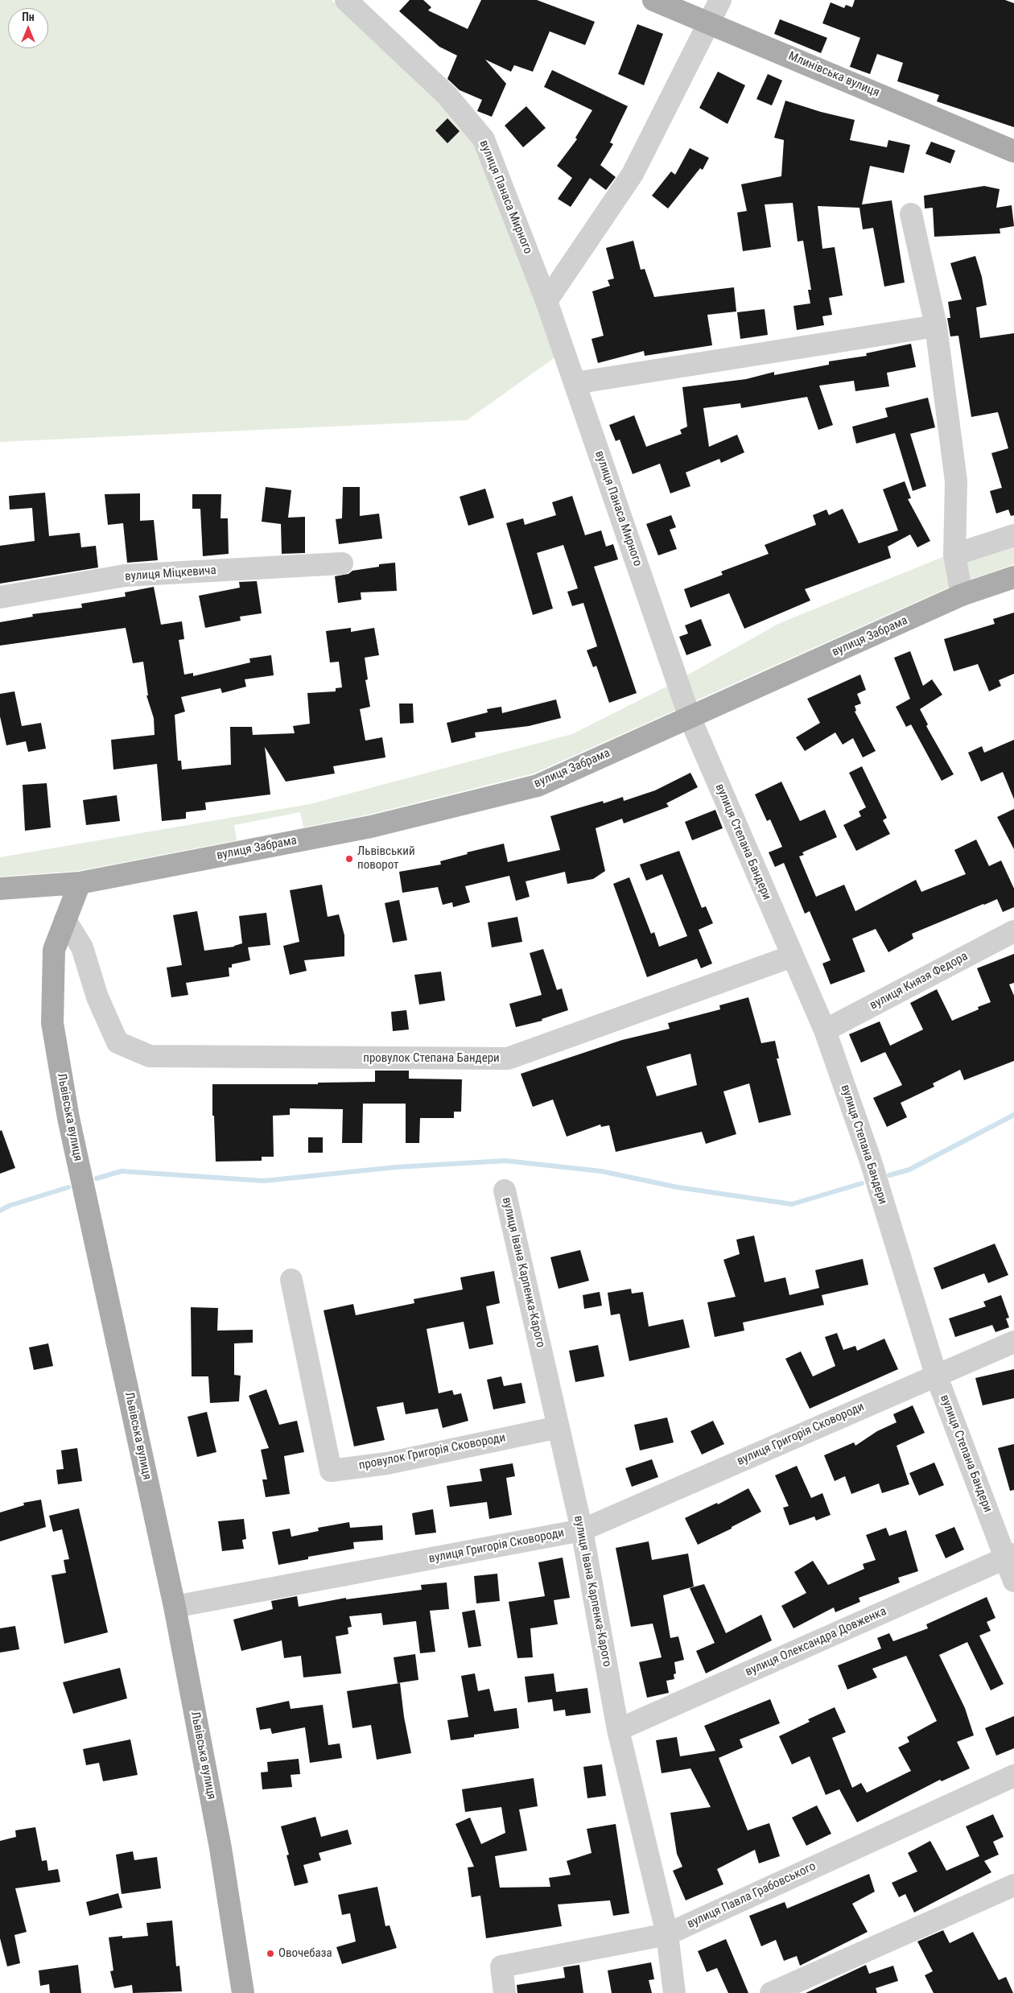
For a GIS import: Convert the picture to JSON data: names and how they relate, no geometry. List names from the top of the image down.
{
  "streets": {
    "main road": ["Млинівська вулиця", "вулиця Забрама", "Львівська вулиця"],
    "street": [
      "вулиця Панаса Мирного",
      "вулиця Міцкевича",
      "вулиця Степана Бандери",
      "вулиця Князя Федора",
      "провулок Степана Бандери",
      "вулиця Івана Карпенка-Карого",
      "вулиця Григорія Сковороди",
      "провулок Григорія Сковороди",
      "вулиця Олександра Довженка",
      "вулиця Павла Грабовського"
    ]
  },
  "crossings": [
    ["вулиця Панаса Мирного", "вулиця Забрама"],
    ["вулиця Панаса Мирного", "вулиця Степана Бандери"],
    ["вулиця Забрама", "вулиця Степана Бандери"],
    ["вулиця Забрама", "Львівська вулиця"],
    ["вулиця Степана Бандери", "вулиця Князя Федора"],
    ["вулиця Степана Бандери", "провулок Степана Бандери"],
    ["вулиця Степана Бандери", "вулиця Григорія Сковороди"],
    ["вулиця Степана Бандери", "вулиця Олександра Довженка"],
    ["провулок Степана Бандери", "Львівська вулиця"],
    ["Львівська вулиця", "вулиця Григорія Сковороди"],
    ["вулиця Івана Карпенка-Карого", "вулиця Григорія Сковороди"],
    ["вулиця Івана Карпенка-Карого", "провулок Григорія Сковороди"],
    ["вулиця Івана Карпенка-Карого", "вулиця Олександра Довженка"],
    ["вулиця Івана Карпенка-Карого", "вулиця Павла Грабовського"]
  ],
  "places": ["Львівський поворот", "Овочебаза"],
  "north": "top"
}
